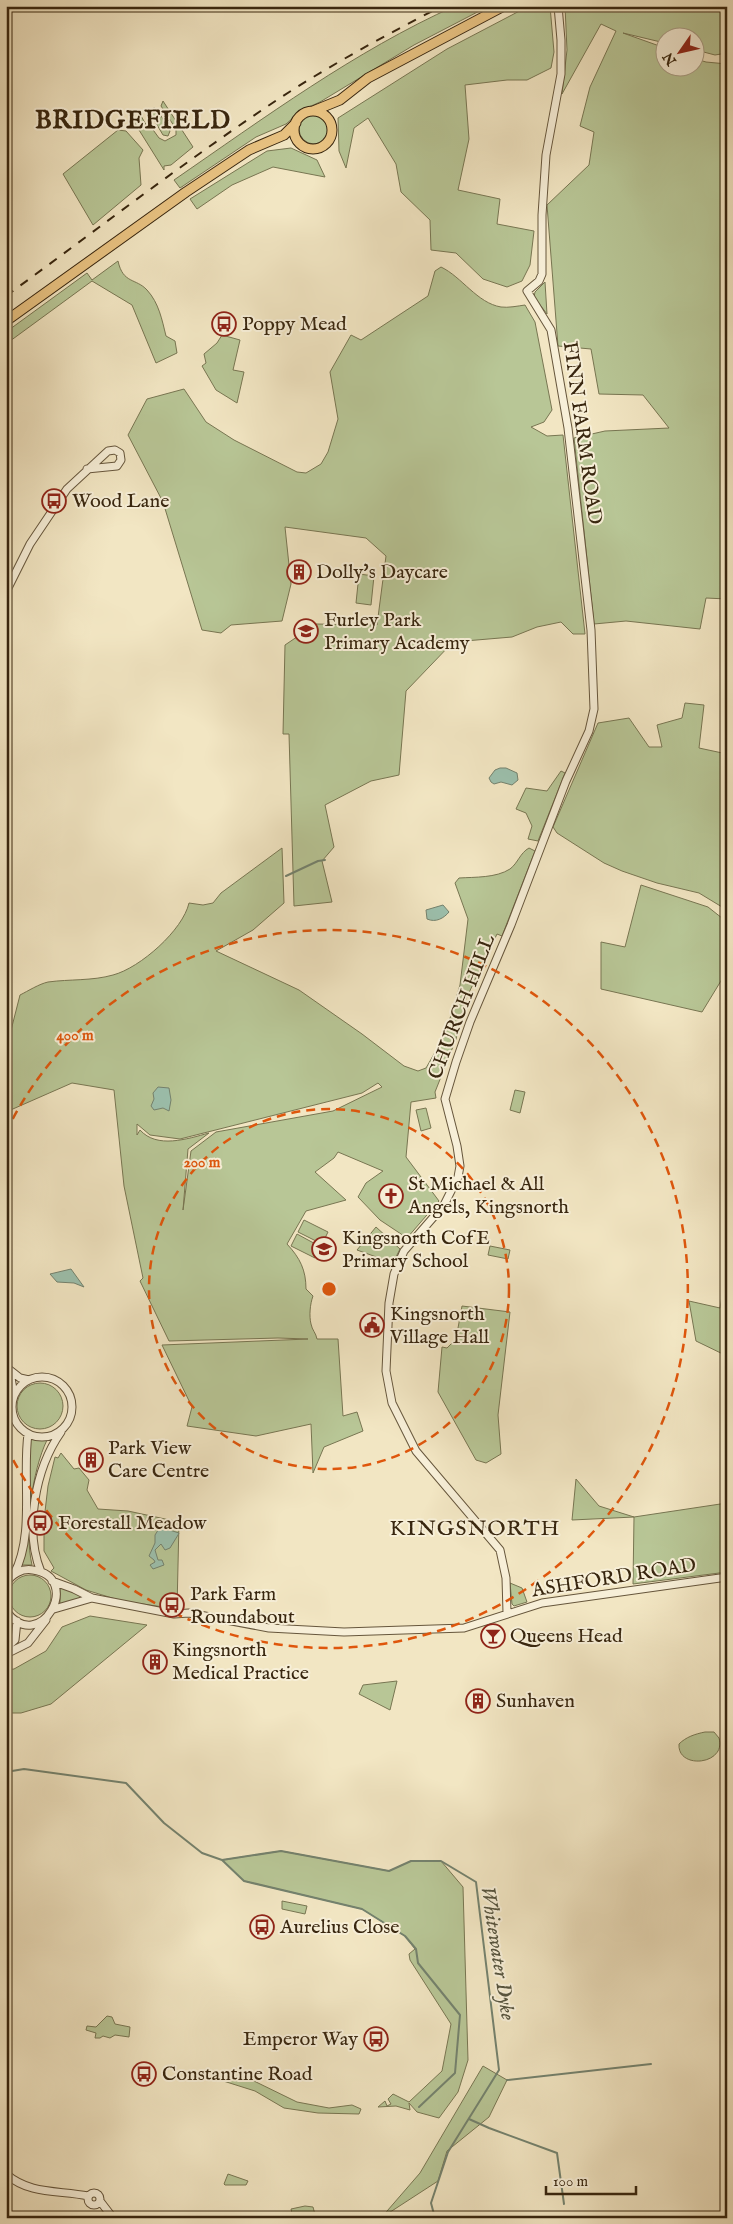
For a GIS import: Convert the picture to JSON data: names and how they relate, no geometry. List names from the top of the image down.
{
  "streets": {
    "street": ["FINN FARM ROAD", "CHURCH HILL", "ASHFORD ROAD"]
  },
  "crossings": [
    ["FINN FARM ROAD", "CHURCH HILL"],
    ["CHURCH HILL", "ASHFORD ROAD"]
  ],
  "districts": ["BRIDGEFIELD", "KINGSNORTH"],
  "water": ["Whitewater Dyke"],
  "places": {
    "bus stop": [
      "Poppy Mead",
      "Wood Lane",
      "Forestall Meadow",
      "Park Farm Roundabout",
      "Aurelius Close",
      "Emperor Way",
      "Constantine Road"
    ],
    "building": [
      "Dolly's Daycare",
      "Park View Care Centre",
      "Kingsnorth Medical Practice",
      "Sunhaven"
    ],
    "school or university": ["Furley Park Primary Academy", "Kingsnorth CofE Primary School"],
    "church": ["St Michael & All Angels, Kingsnorth"],
    "public building": ["Kingsnorth Village Hall"],
    "bar": ["Queens Head"]
  },
  "scale_bar": "100 m",
  "north": "bottom left",
  "rings": ["400 m", "200 m"]
}
